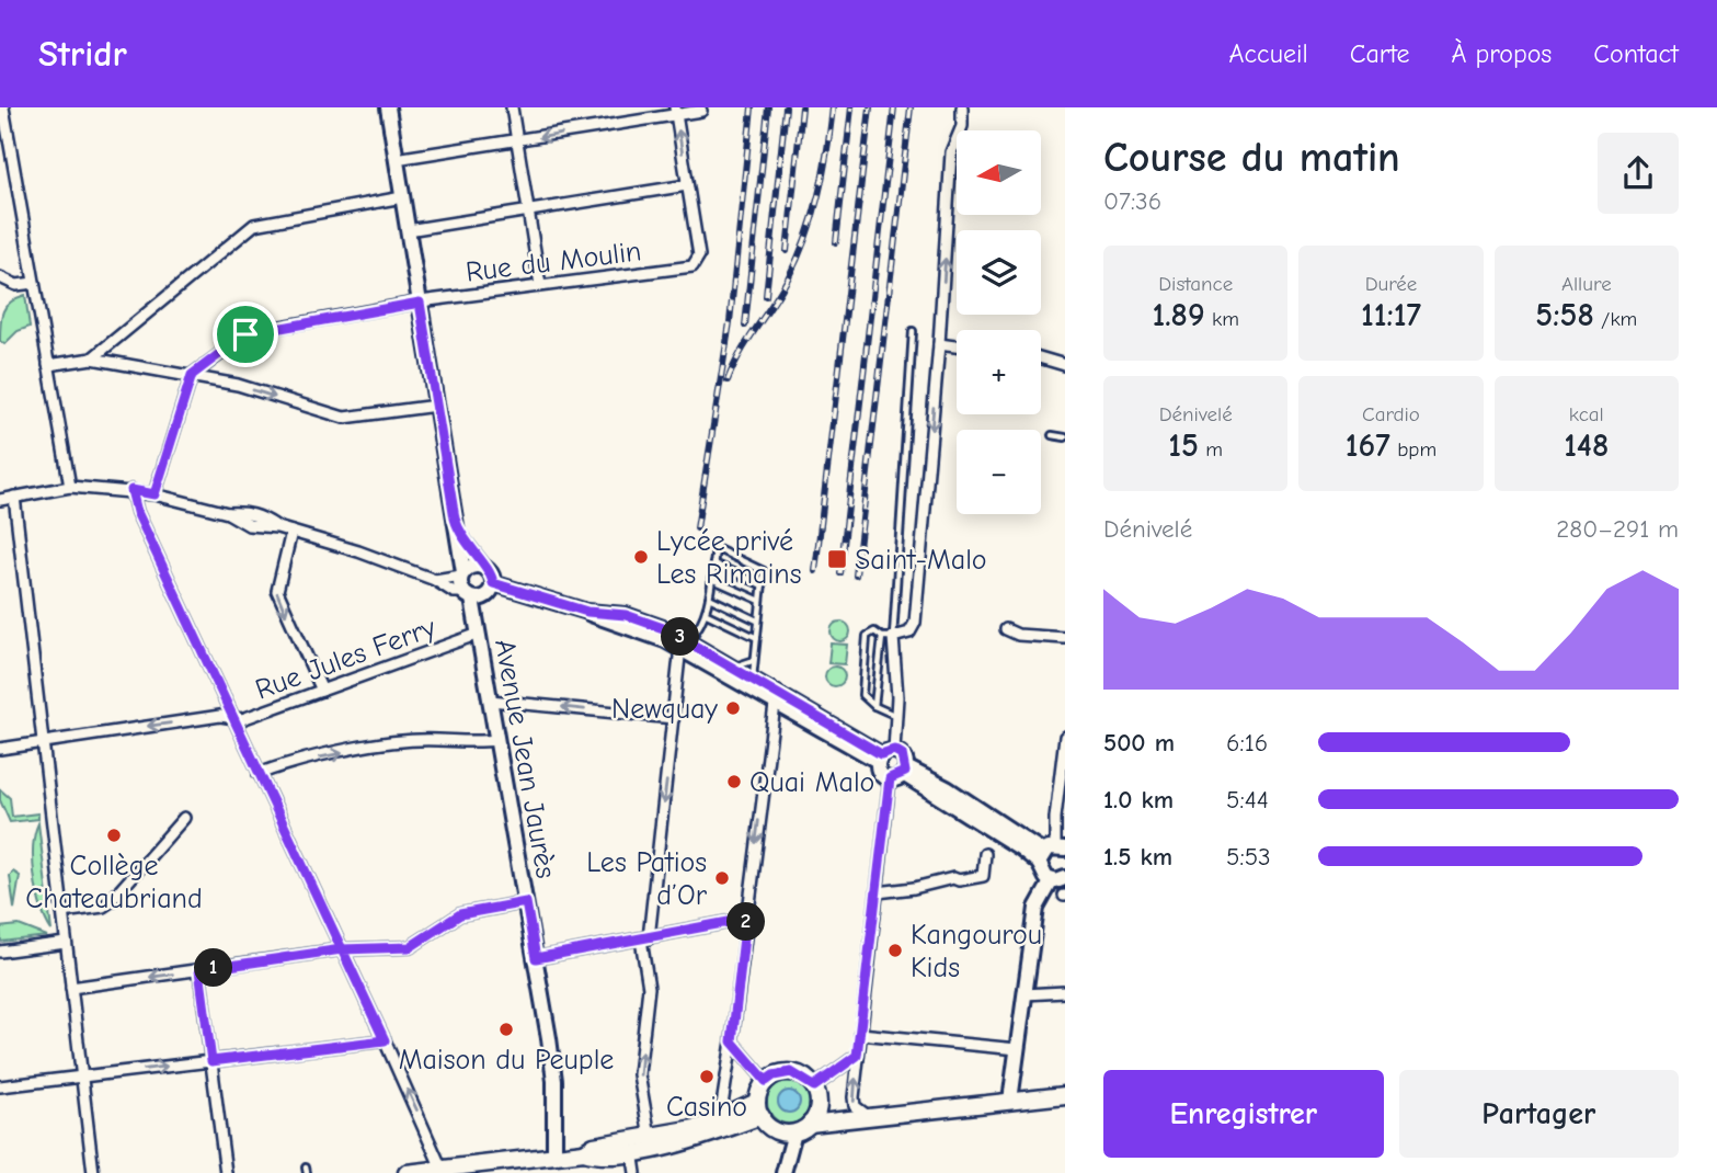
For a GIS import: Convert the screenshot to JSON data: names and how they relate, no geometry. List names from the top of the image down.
{
  "streets": {
    "main road": ["Avenue Jean Jaurès"],
    "street": ["Rue du Moulin", "Rue Jules Ferry"]
  },
  "crossings": [
    ["Rue Jules Ferry", "Avenue Jean Jaurès"]
  ],
  "one_way": ["Rue Jules Ferry"],
  "places": {
    "other": [
      "Lycée privé Les Rimains",
      "Newquay",
      "Quai Malo",
      "Collège Chateaubriand",
      "Les Patios d’Or",
      "Kangourou Kids",
      "Maison du Peuple",
      "Casino"
    ],
    "transit": ["Saint-Malo"]
  },
  "north": "left",
  "page": {
    "header": "Stridr",
    "nav": [
      "Accueil",
      "Carte",
      "À propos",
      "Contact"
    ],
    "heading": ["Course du matin", "07:36"],
    "map_buttons": ["+", "−"],
    "stats": [
      ["Distance", "1.89 km"],
      ["Durée", "11:17"],
      ["Allure", "5:58 /km"],
      ["Dénivelé", "15 m"],
      ["Cardio", "167 bpm"],
      ["kcal", "148"]
    ],
    "chart": ["Dénivelé", "280–291 m"],
    "pins": ["3", "2", "1"],
    "list": [
      {
        "name": "500 m",
        "note": "6:16"
      },
      {
        "name": "1.0 km",
        "note": "5:44"
      },
      {
        "name": "1.5 km",
        "note": "5:53"
      }
    ],
    "buttons": ["Enregistrer", "Partager"]
  }
}
